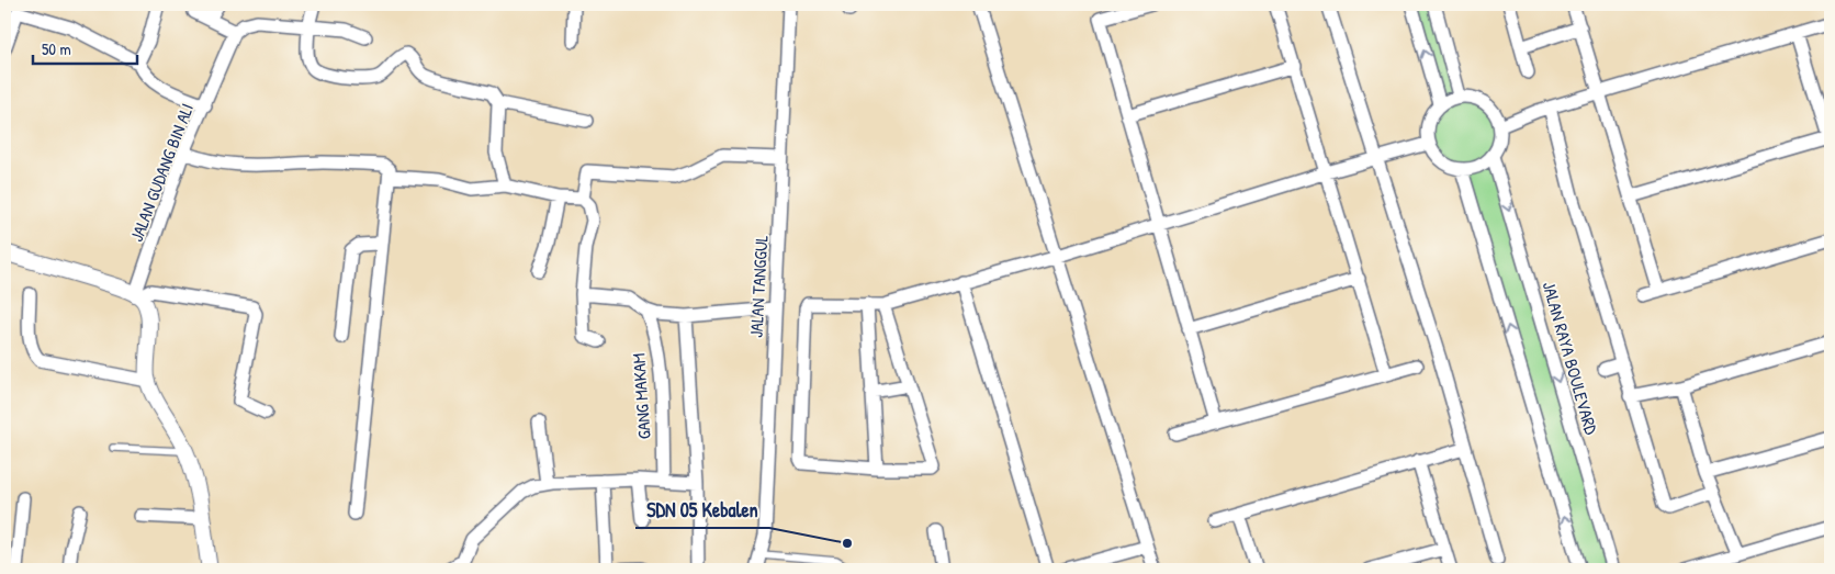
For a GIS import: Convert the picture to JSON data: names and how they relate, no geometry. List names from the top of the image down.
{
  "streets": {
    "street": [
      "JALAN GUDANG BIN ALI",
      "JALAN TANGGUL",
      "JALAN RAYA BOULEVARD",
      "GANG MAKAM"
    ]
  },
  "places": ["SDN 05 Kebalen"],
  "scale_bar": "50 m"
}
